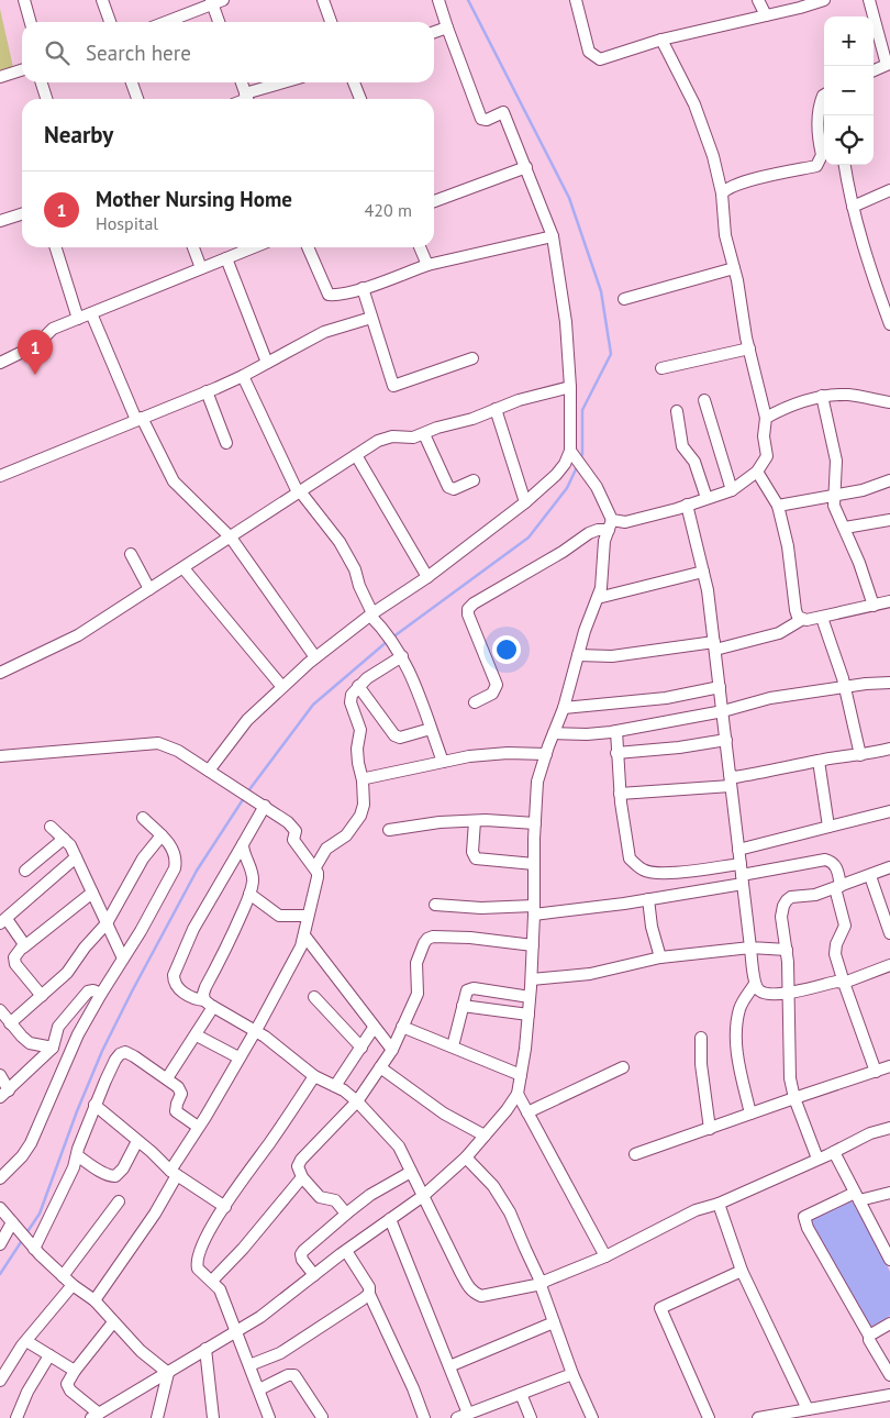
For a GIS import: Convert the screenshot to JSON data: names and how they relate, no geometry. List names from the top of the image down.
{
  "page": {
    "map_buttons": ["+", "−"],
    "search": "Search here",
    "heading": "Nearby",
    "list": [
      {
        "mark": "1",
        "name": "Mother Nursing Home",
        "note": "Hospital",
        "value": "420 m"
      }
    ],
    "pins": "1"
  }
}
